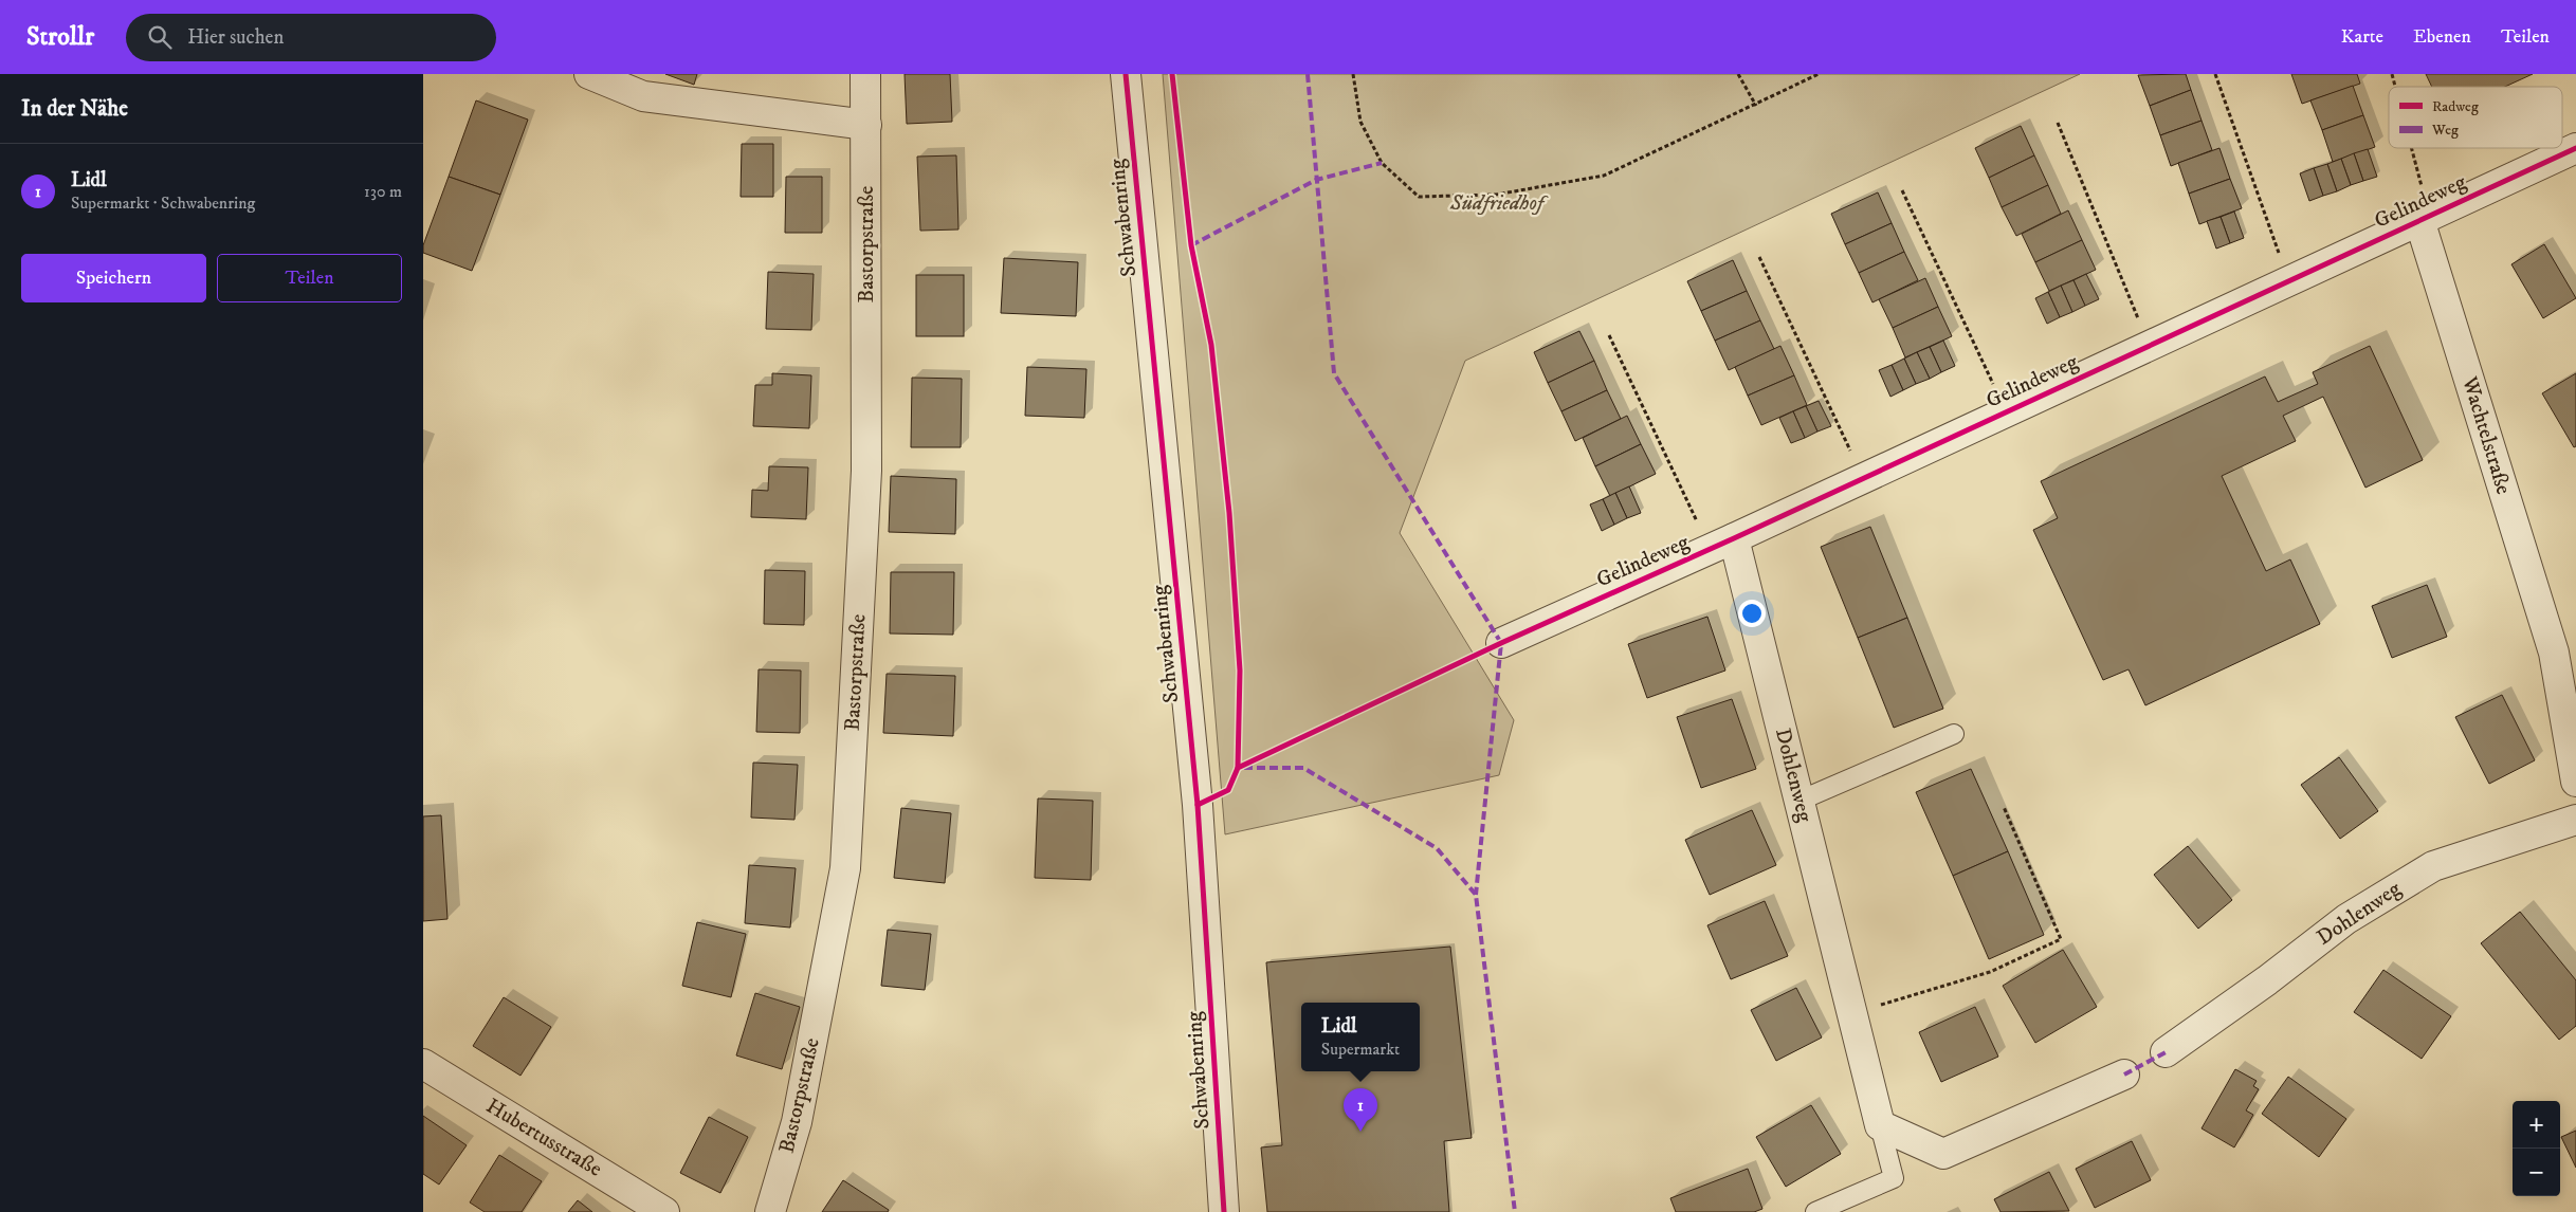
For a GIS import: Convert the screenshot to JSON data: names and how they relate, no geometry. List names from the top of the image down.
{
  "streets": {
    "street": [
      "Gelindeweg",
      "Schwabenring",
      "Bastorpstraße",
      "Wachtelstraße",
      "Dohlenweg",
      "Hubertusstraße"
    ]
  },
  "crossings": [
    ["Gelindeweg", "Wachtelstraße"],
    ["Gelindeweg", "Dohlenweg"]
  ],
  "parks": ["Südfriedhof"],
  "legend": ["Radweg", "Weg"],
  "page": {
    "header": "Strollr",
    "search": "Hier suchen",
    "nav": ["Karte", "Ebenen", "Teilen"],
    "heading": "In der Nähe",
    "list": [
      {
        "mark": "1",
        "name": "Lidl",
        "note": "Supermarkt · Schwabenring",
        "value": "130 m"
      }
    ],
    "buttons": ["Speichern", "Teilen"],
    "popup": ["Lidl", "Supermarkt"],
    "pins": "1",
    "map_buttons": ["+", "−"]
  }
}
